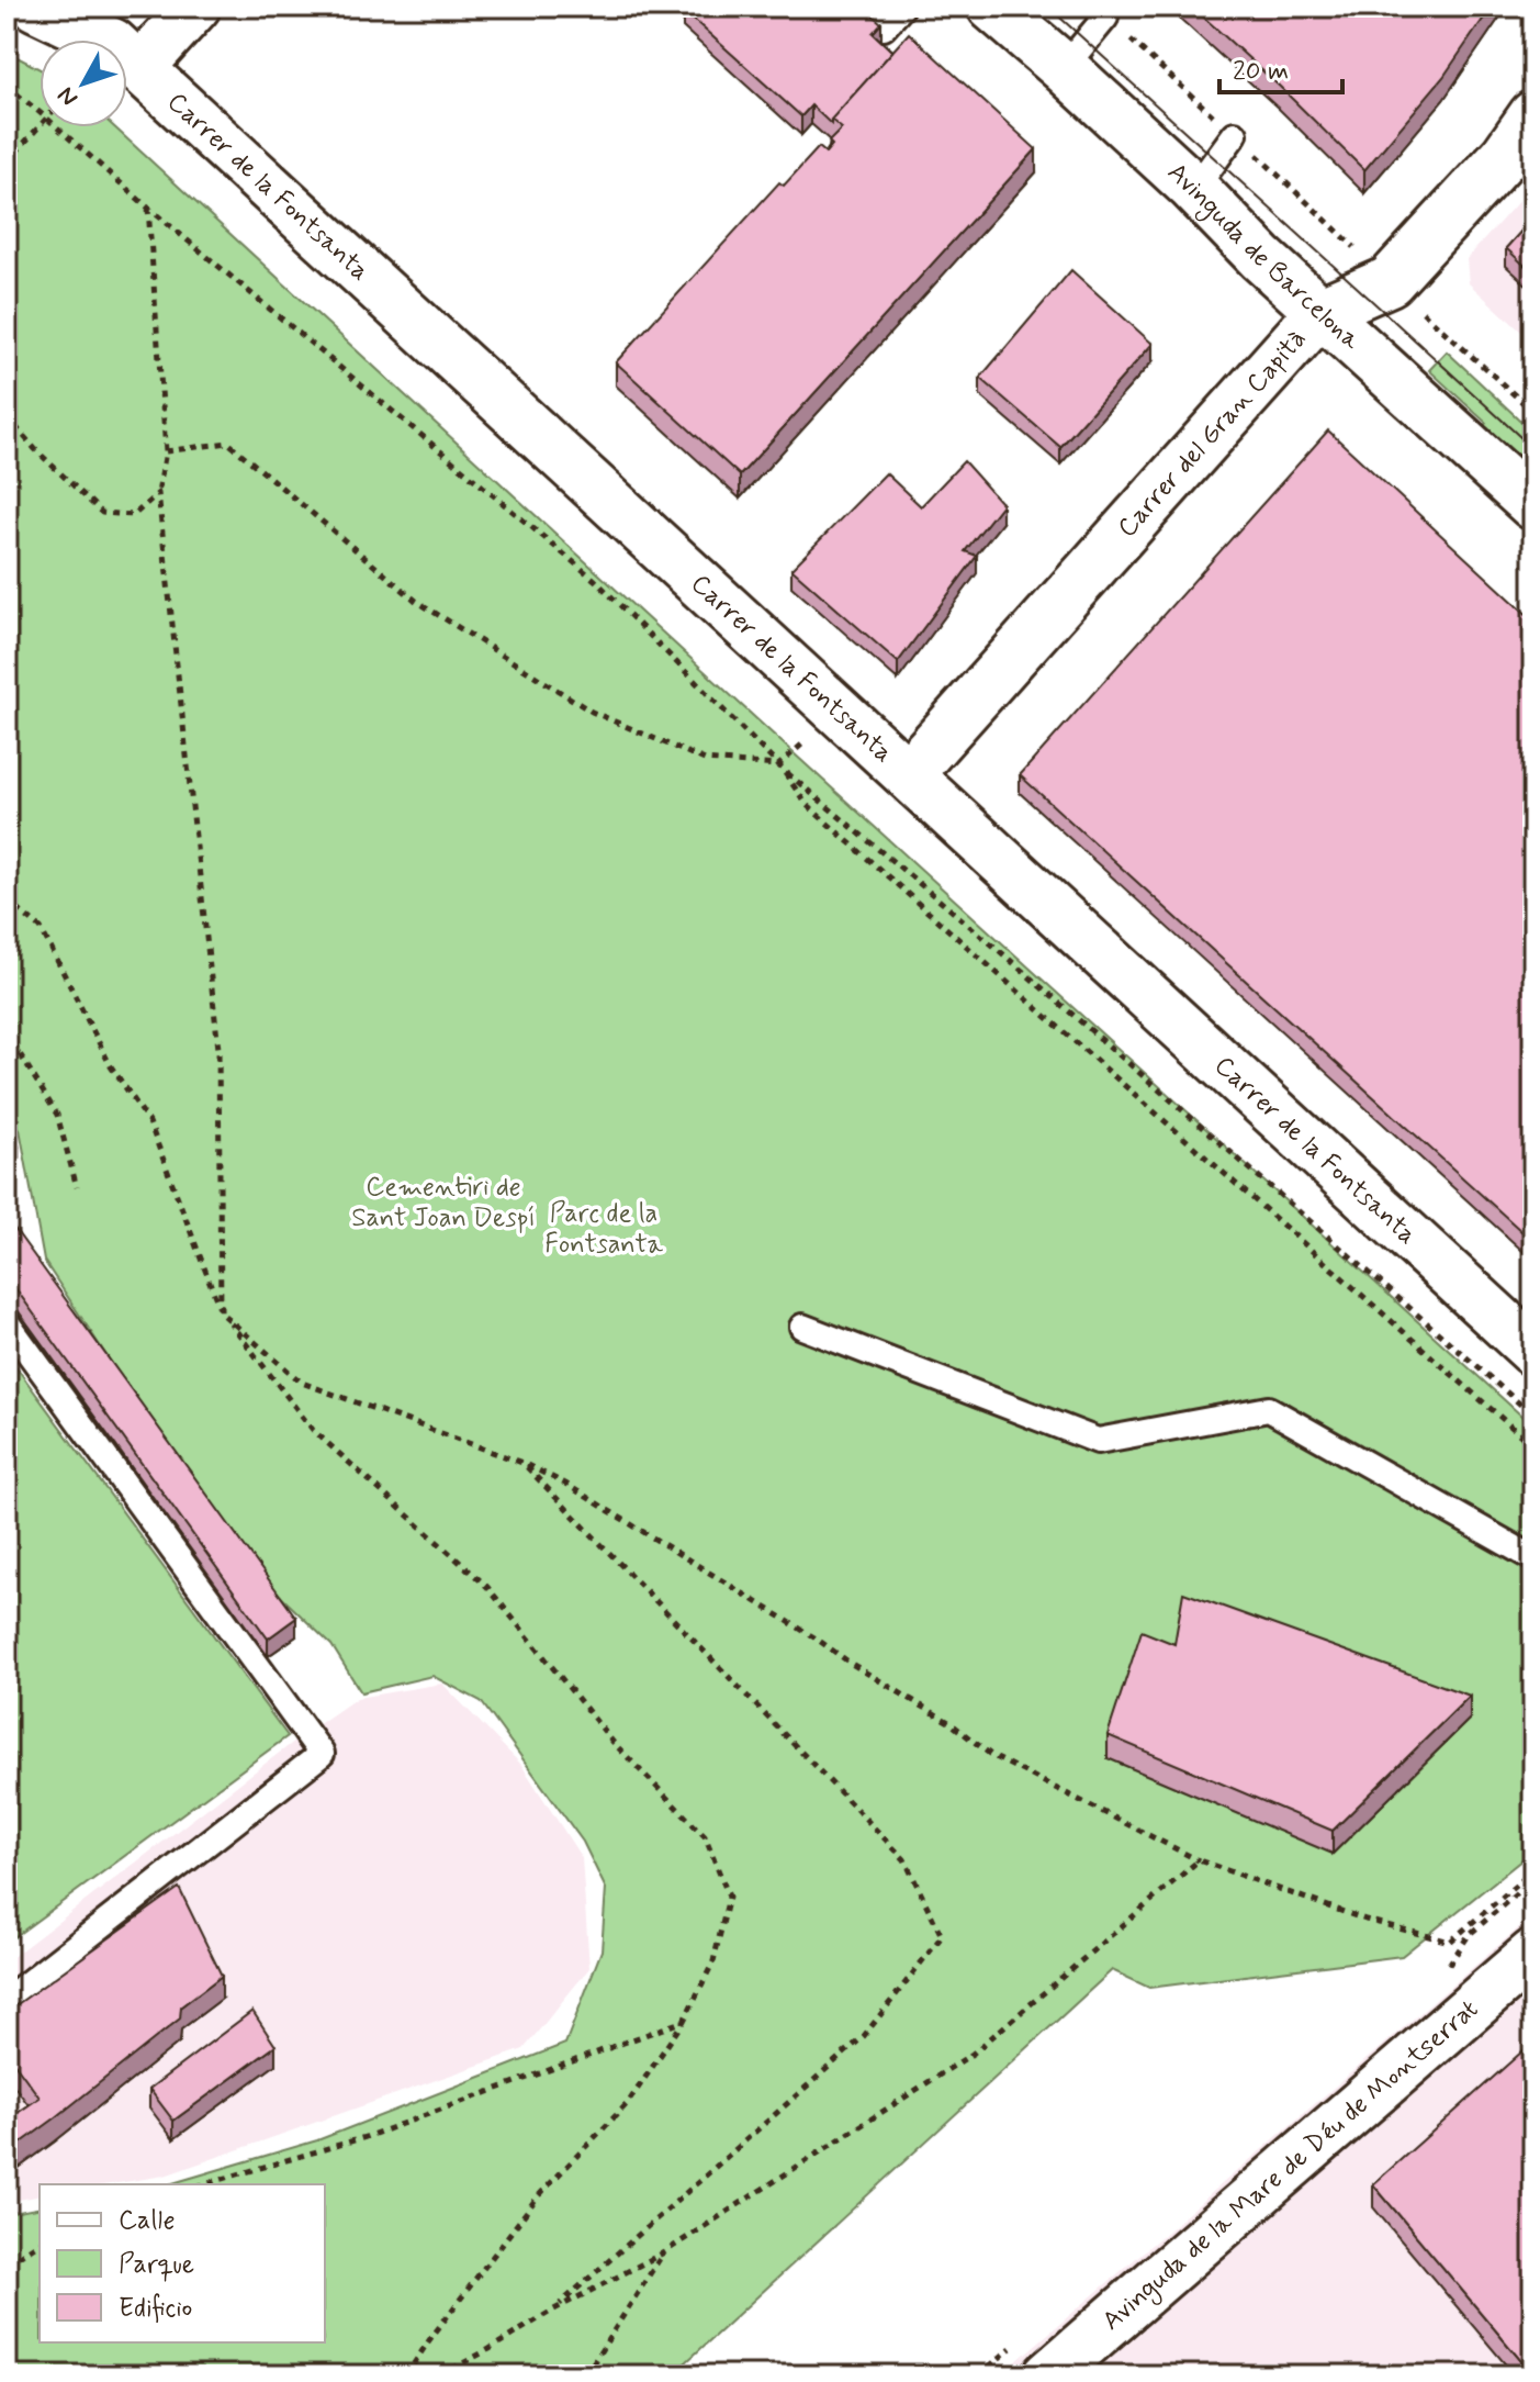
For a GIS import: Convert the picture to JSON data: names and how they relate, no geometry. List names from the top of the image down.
{
  "streets": {
    "street": [
      "Carrer de la Fontsanta",
      "Avinguda de Barcelona",
      "Carrer del Gran Capità",
      "Avinguda de la Mare de Déu de Montserrat"
    ]
  },
  "crossings": [
    ["Carrer de la Fontsanta", "Carrer del Gran Capità"],
    ["Avinguda de Barcelona", "Carrer del Gran Capità"]
  ],
  "parks": ["Cementiri de Sant Joan Despí", "Parc de la Fontsanta"],
  "legend": ["Calle", "Parque", "Edificio"],
  "scale_bar": "20 m",
  "north": "bottom left"
}
